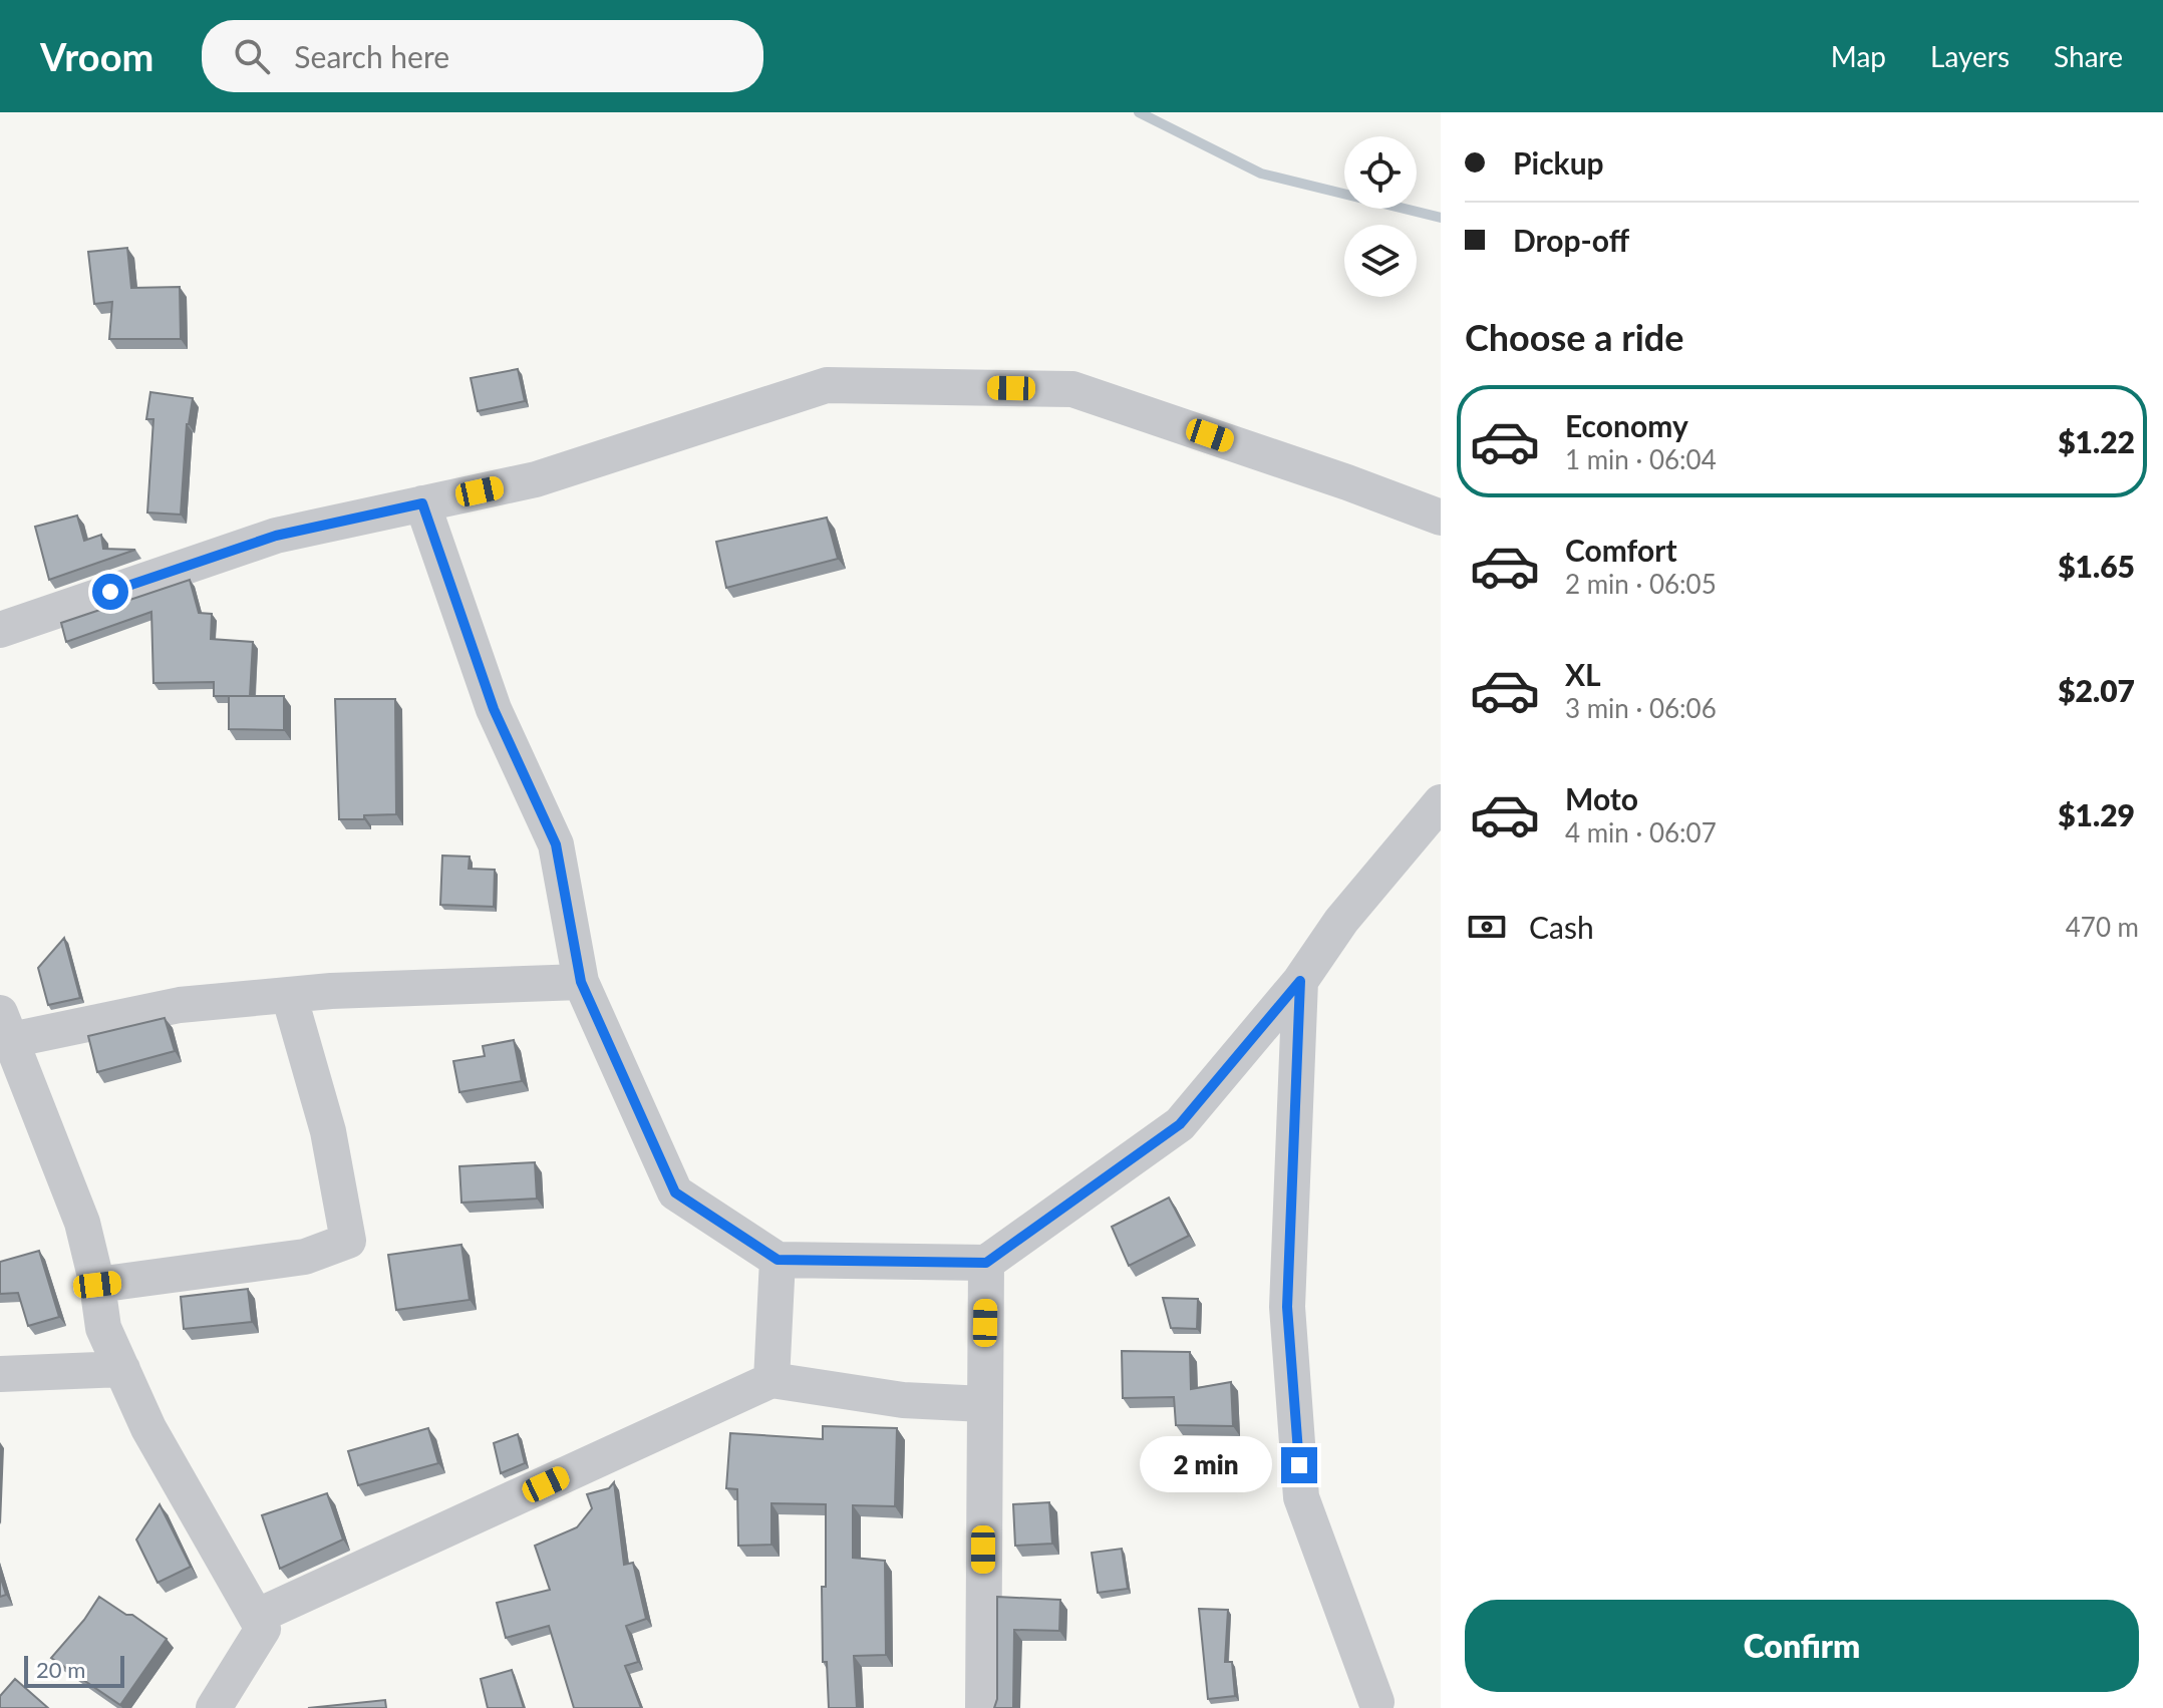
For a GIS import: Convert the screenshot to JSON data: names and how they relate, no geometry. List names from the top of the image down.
{
  "scale_bar": "20 m",
  "page": {
    "header": "Vroom",
    "search": "Search here",
    "nav": ["Map", "Layers", "Share"],
    "banner": ["Pickup", "Drop-off"],
    "heading": "Choose a ride",
    "list": [
      {
        "name": "Economy",
        "note": "1 min · 06:04",
        "value": "$1.22"
      },
      {
        "name": "Comfort",
        "note": "2 min · 06:05",
        "value": "$1.65"
      },
      {
        "name": "XL",
        "note": "3 min · 06:06",
        "value": "$2.07"
      },
      {
        "name": "Moto",
        "note": "4 min · 06:07",
        "value": "$1.29"
      }
    ],
    "pay": ["Cash", "470 m"],
    "bubble": "2 min",
    "buttons": "Confirm",
    "scale": "20 m"
  }
}
